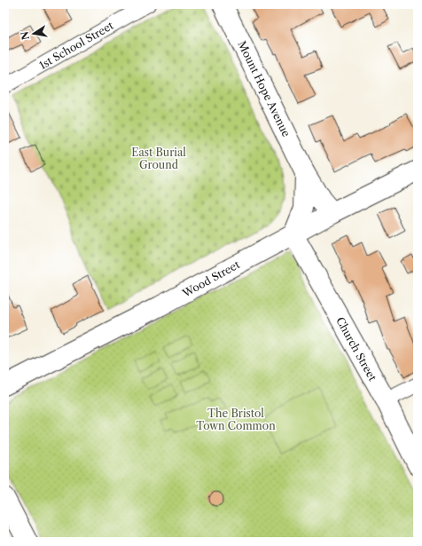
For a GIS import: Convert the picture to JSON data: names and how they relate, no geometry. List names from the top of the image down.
{
  "streets": {
    "street": [
      "1st School Street",
      "Mount Hope Avenue",
      "Wood Street",
      "Church Street"
    ]
  },
  "crossings": [
    ["Mount Hope Avenue", "Wood Street"],
    ["Mount Hope Avenue", "Church Street"],
    ["Wood Street", "Church Street"]
  ],
  "parks": ["East Burial Ground", "The Bristol Town Common"],
  "north": "left"
}
